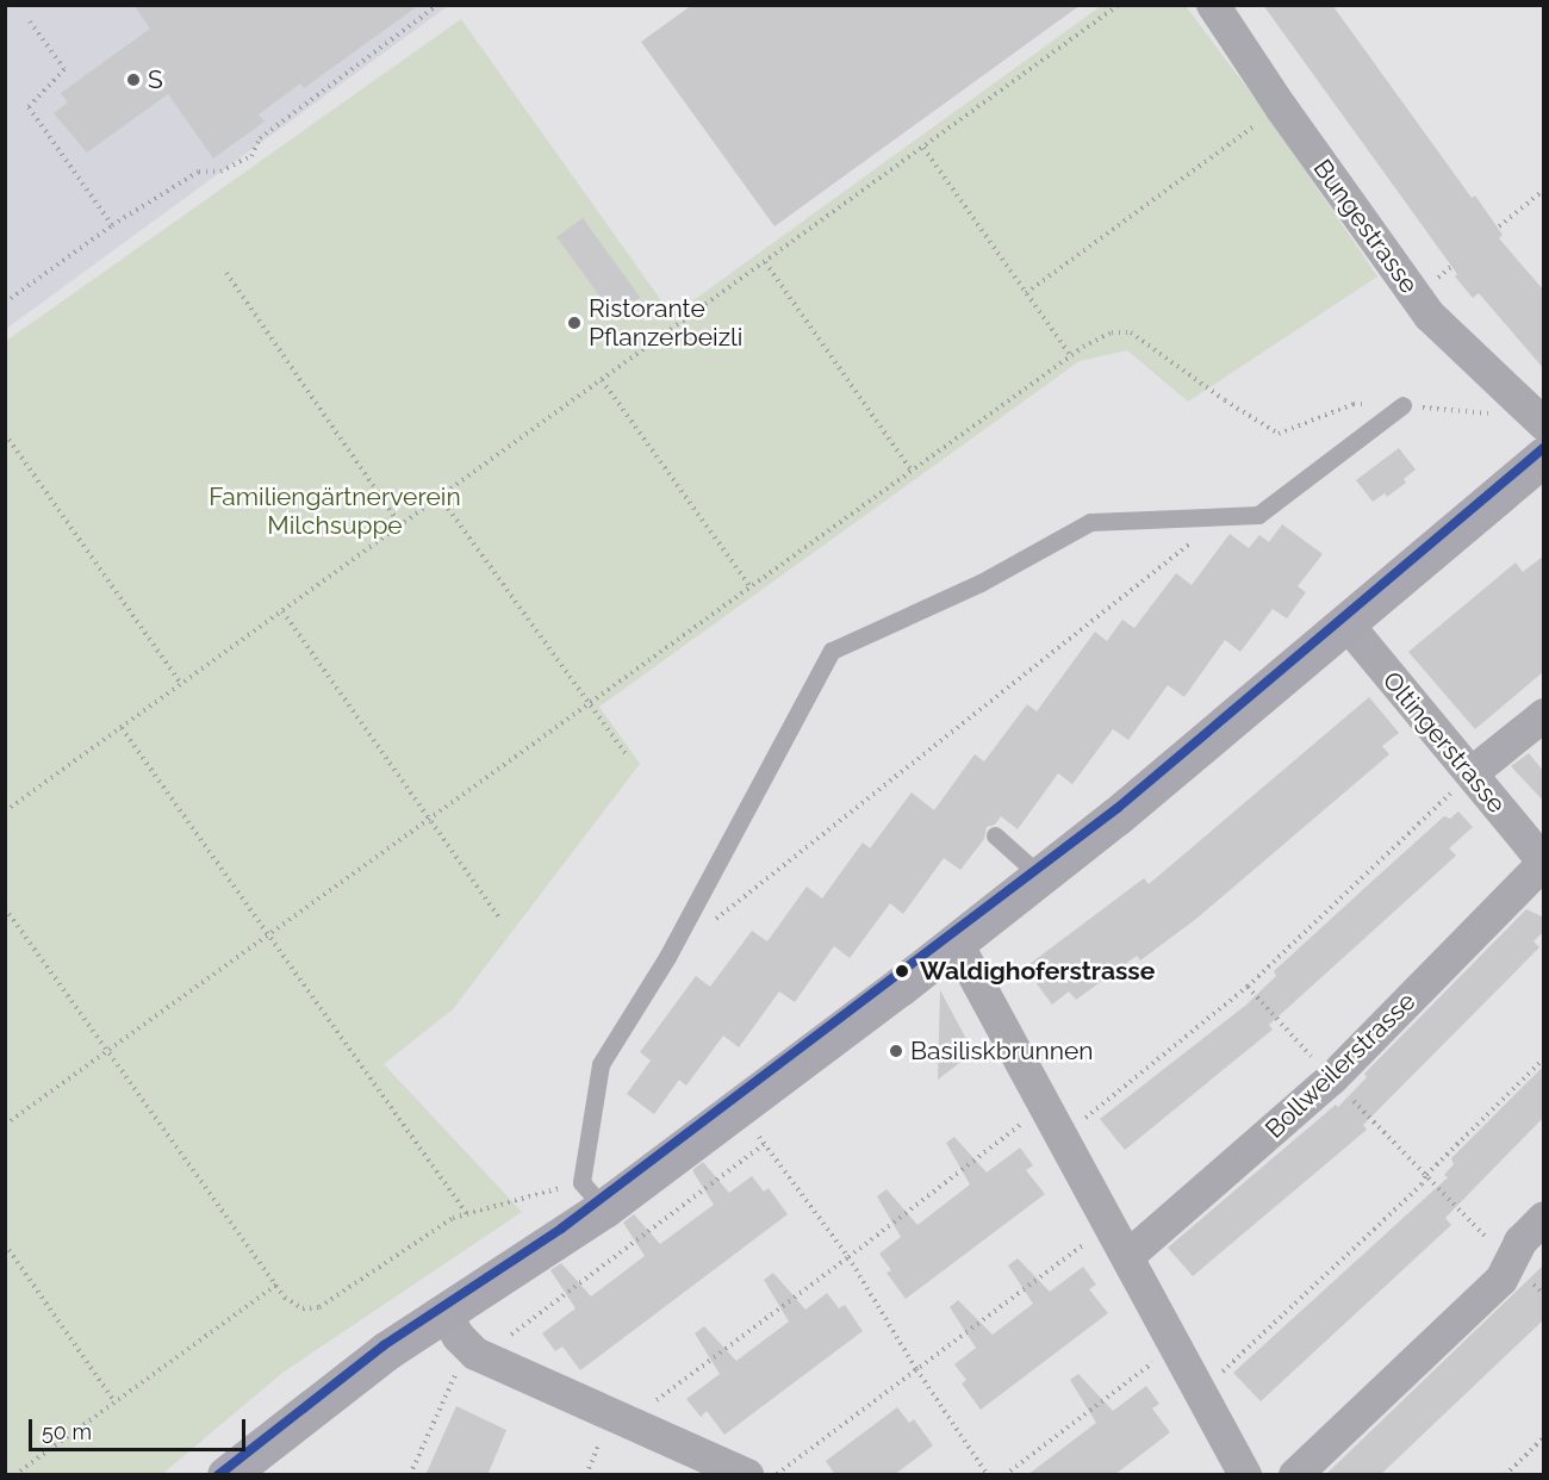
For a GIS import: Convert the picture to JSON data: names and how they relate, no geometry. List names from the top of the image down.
{
  "streets": {
    "street": ["Bungestrasse", "Oltingerstrasse", "Bollweilerstrasse"]
  },
  "crossings": [
    ["Oltingerstrasse", "Bollweilerstrasse"]
  ],
  "parks": ["Familiengärtnerverein Milchsuppe"],
  "places": [
    "S",
    "Ristorante Pflanzerbeizli",
    "Waldighoferstrasse",
    "Basiliskbrunnen"
  ],
  "scale_bar": "50 m"
}
